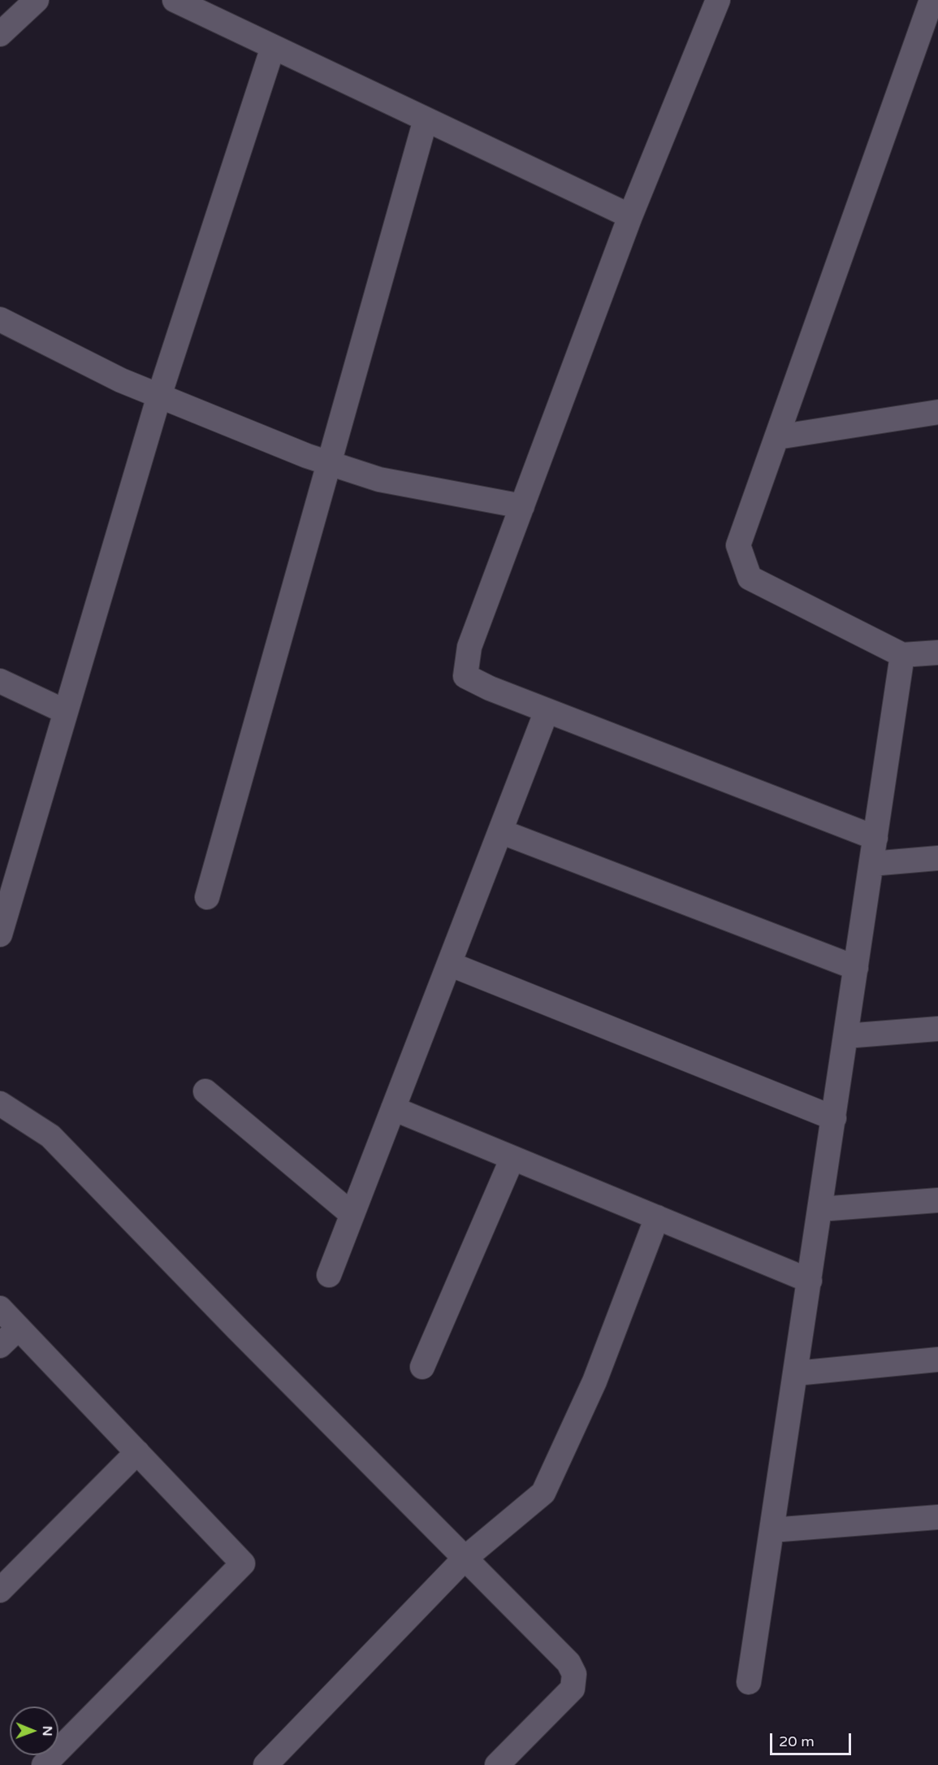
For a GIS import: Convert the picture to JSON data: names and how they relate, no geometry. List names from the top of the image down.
{
  "scale_bar": "20 m",
  "north": "right"
}
